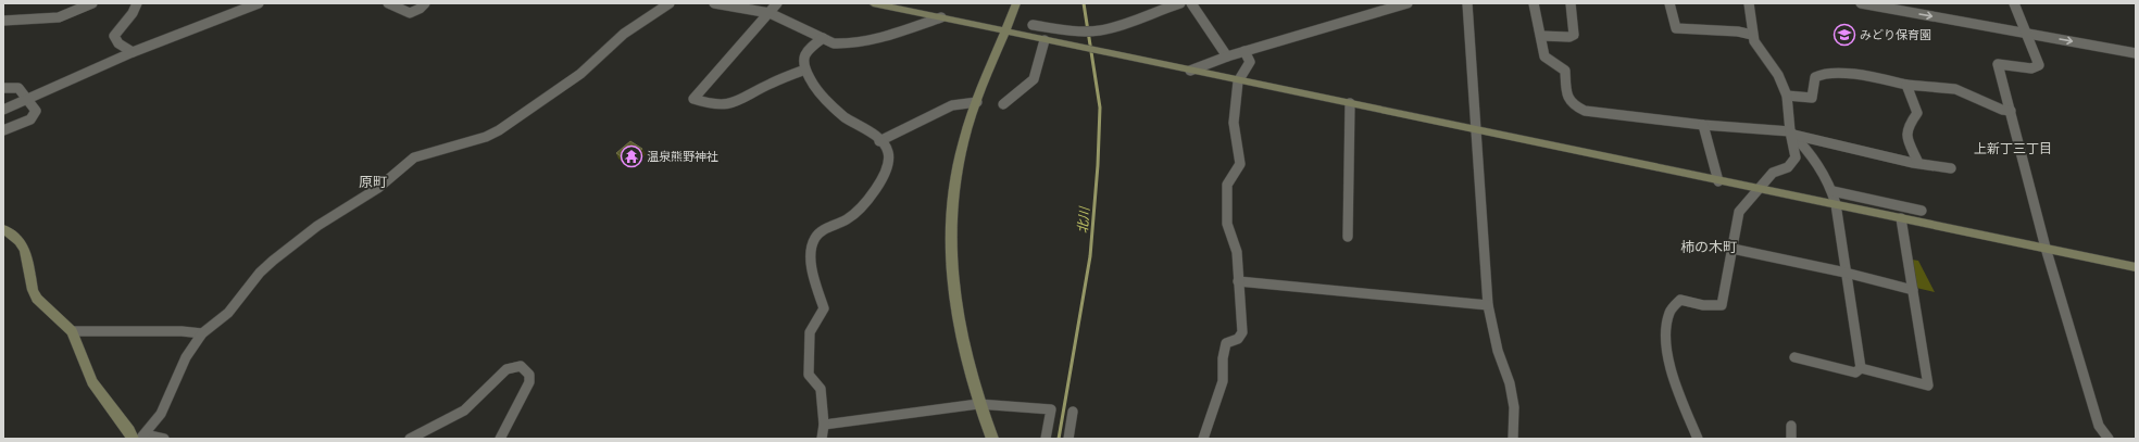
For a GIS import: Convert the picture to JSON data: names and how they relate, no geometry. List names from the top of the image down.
{
  "districts": ["上新丁三丁目", "原町", "柿の木町"],
  "water": ["北川"],
  "places": {
    "school or university": ["みどり保育園"],
    "temple": ["温泉熊野神社"]
  }
}
